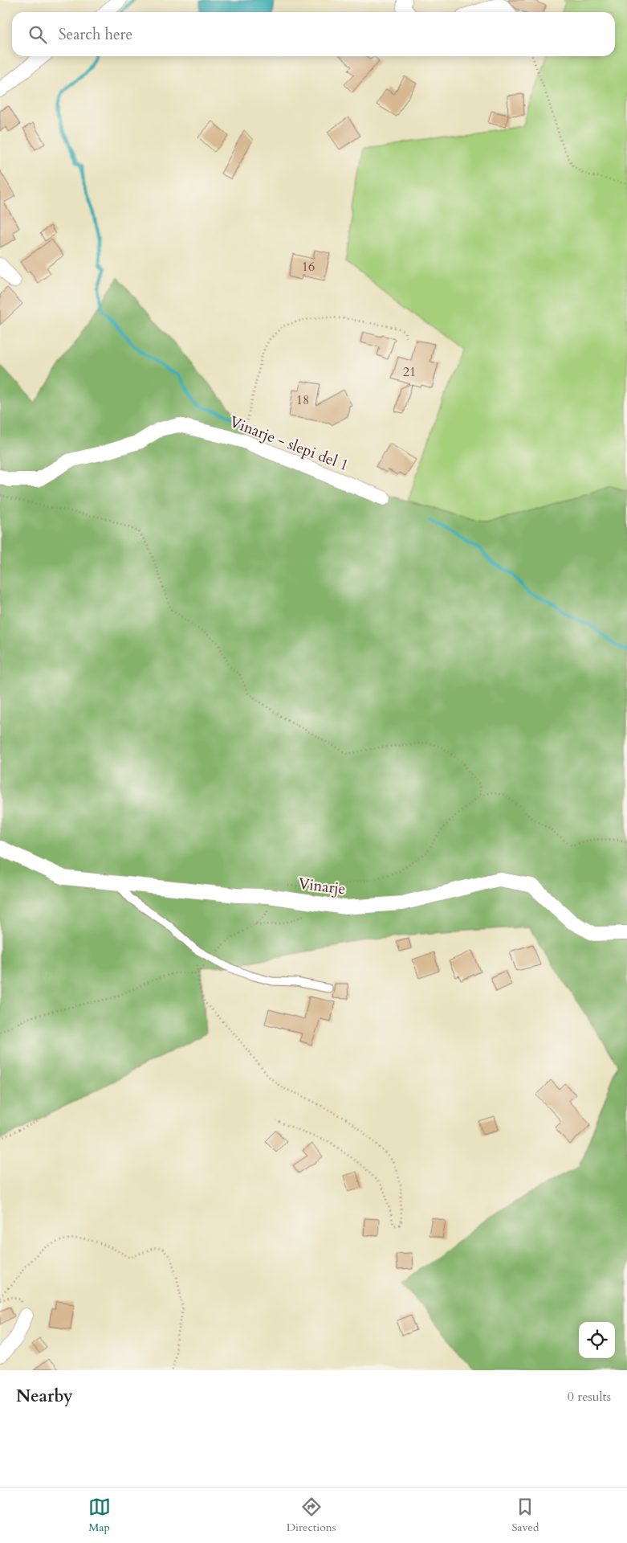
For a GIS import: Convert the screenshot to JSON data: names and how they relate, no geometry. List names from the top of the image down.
{
  "streets": {
    "street": ["Vinarje - slepi del 1", "Vinarje"]
  },
  "house_numbers": ["16", "21", "18"],
  "page": {
    "search": "Search here",
    "heading": ["Nearby", "0 results"],
    "nav": ["Map", "Directions", "Saved"]
  }
}
